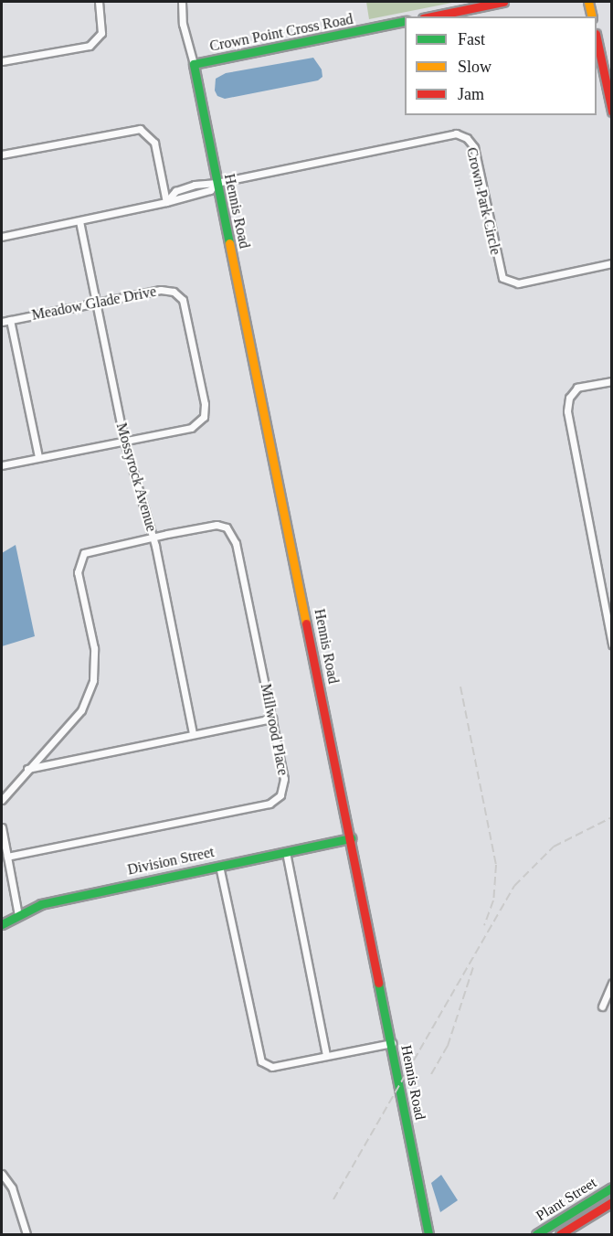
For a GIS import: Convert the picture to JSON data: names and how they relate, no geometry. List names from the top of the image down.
{
  "streets": {
    "street": [
      "Crown Point Cross Road",
      "Crown Park Circle",
      "Hennis Road",
      "Meadow Glade Drive",
      "Mossyrock Avenue",
      "Millwood Place",
      "Division Street",
      "Plant Street"
    ]
  },
  "crossings": [
    ["Crown Point Cross Road", "Hennis Road"],
    ["Crown Park Circle", "Hennis Road"],
    ["Hennis Road", "Division Street"],
    ["Meadow Glade Drive", "Mossyrock Avenue"],
    ["Mossyrock Avenue", "Millwood Place"]
  ],
  "legend": ["Fast", "Slow", "Jam"]
}
